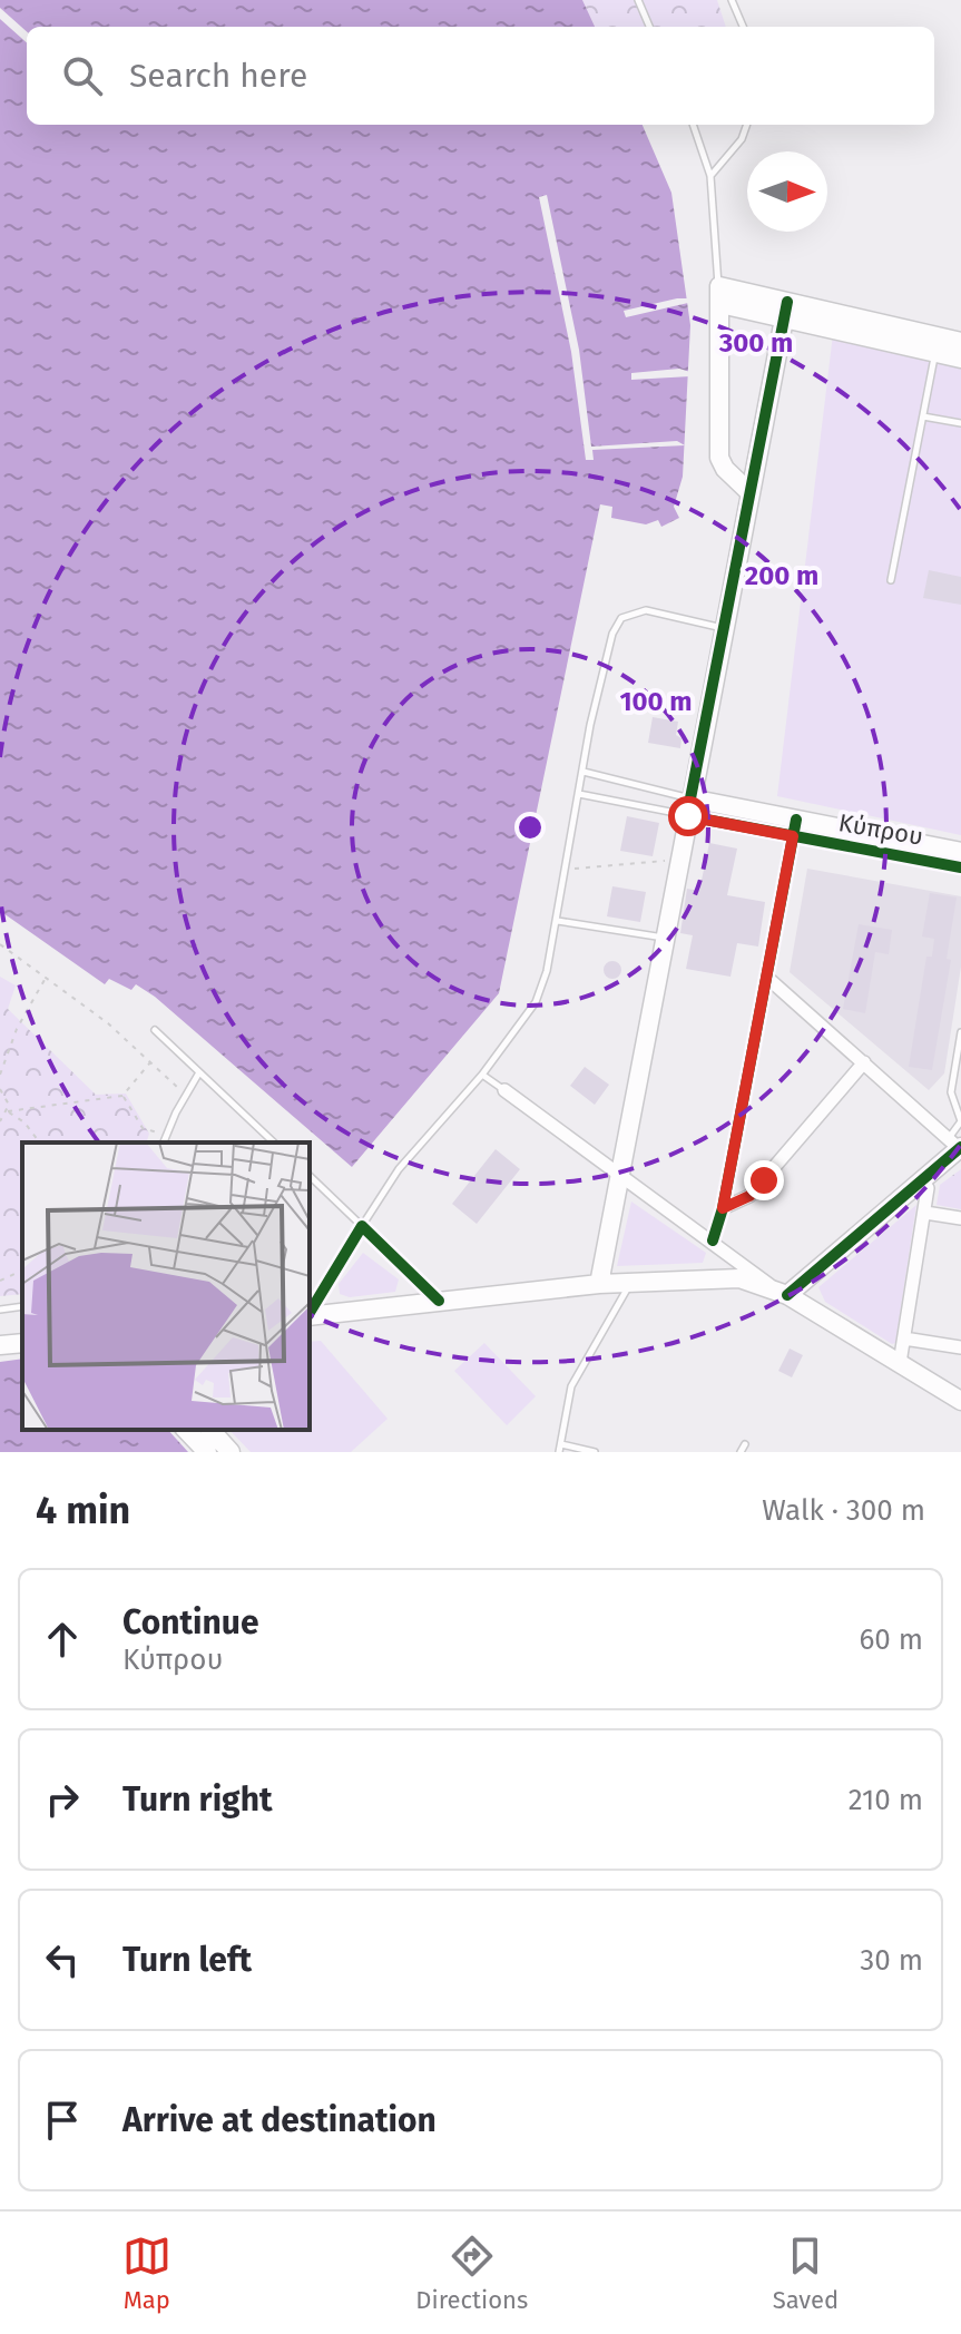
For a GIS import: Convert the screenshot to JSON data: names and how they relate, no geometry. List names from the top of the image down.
{
  "streets": {
    "street": ["Κύπρου"]
  },
  "north": "right",
  "page": {
    "search": "Search here",
    "heading": ["4 min", "Walk · 300 m"],
    "list": [
      ["Continue", "Κύπρου", "60 m"],
      ["Turn right", "210 m"],
      ["Turn left", "30 m"],
      "Arrive at destination"
    ],
    "nav": ["Map", "Directions", "Saved"]
  },
  "rings": ["300 m", "200 m", "100 m"]
}
